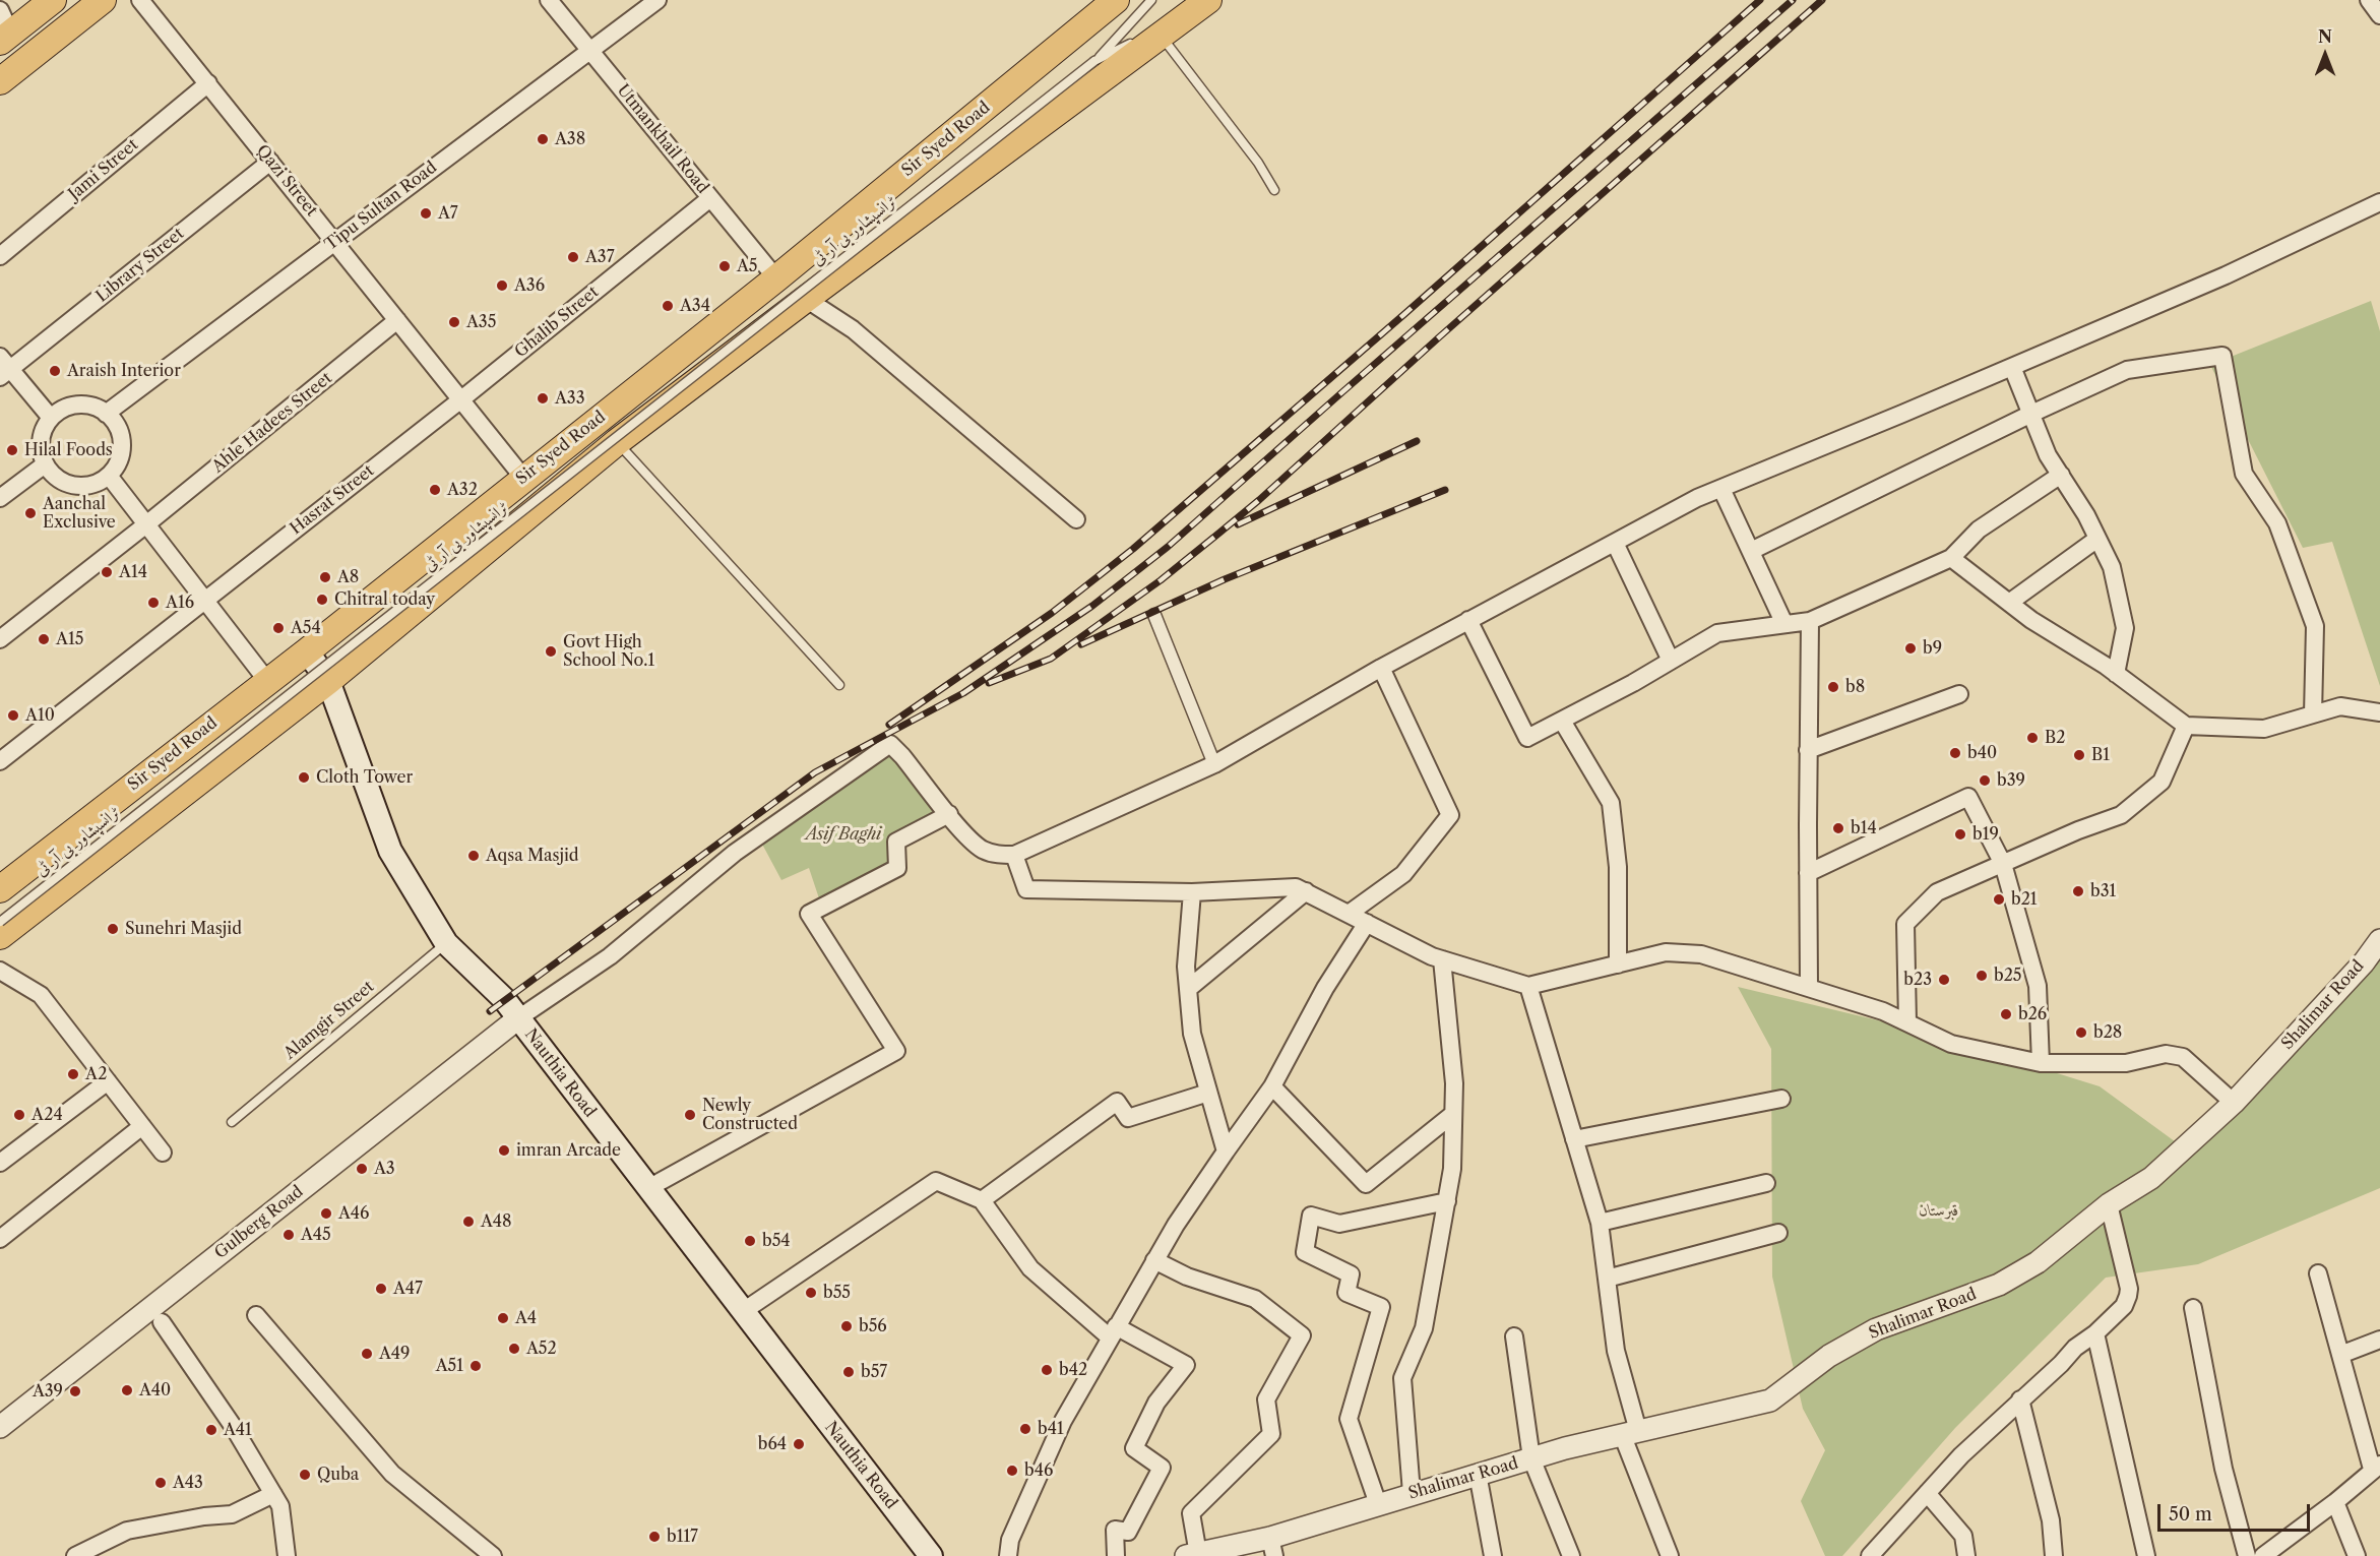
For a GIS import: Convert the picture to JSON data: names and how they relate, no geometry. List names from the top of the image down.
{
  "streets": {
    "main road": ["Sir Syed Road", "Nauthia Road"],
    "street": [
      "Utmankhail Road",
      "Jami Street",
      "Qazi Street",
      "Tipu Sultan Road",
      "Library Street",
      "Ghalib Street",
      "Ahle Hadees Street",
      "Hasrat Street",
      "Shalimar Road",
      "Gulberg Road"
    ],
    "lane": ["ٹرانسپشاور بی آر ٹی", "Alamgir Street"]
  },
  "crossings": [
    ["Utmankhail Road", "Sir Syed Road"],
    ["Utmankhail Road", "Tipu Sultan Road"],
    ["Utmankhail Road", "Ghalib Street"],
    ["Sir Syed Road", "Qazi Street"],
    ["Sir Syed Road", "ٹرانسپشاور بی آر ٹی"],
    ["Sir Syed Road", "Nauthia Road"],
    ["Jami Street", "Qazi Street"],
    ["Qazi Street", "Tipu Sultan Road"],
    ["Qazi Street", "Library Street"],
    ["Qazi Street", "Ghalib Street"],
    ["Qazi Street", "Ahle Hadees Street"],
    ["Qazi Street", "Hasrat Street"],
    ["Ghalib Street", "Hasrat Street"],
    ["Alamgir Street", "Nauthia Road"],
    ["Nauthia Road", "Gulberg Road"]
  ],
  "parks": ["Asif Baghi", "قبرستان"],
  "places": [
    "A38",
    "A7",
    "A37",
    "A5",
    "A36",
    "A34",
    "A35",
    "Araish Interior",
    "A33",
    "Hilal Foods",
    "A32",
    "Aanchal Exclusive",
    "A14",
    "A8",
    "Chitral today",
    "A16",
    "A54",
    "A15",
    "b9",
    "Govt High School No.1",
    "b8",
    "A10",
    "B2",
    "b40",
    "B1",
    "Cloth Tower",
    "b39",
    "b14",
    "b19",
    "Aqsa Masjid",
    "b31",
    "b21",
    "Sunehri Masjid",
    "b25",
    "b23",
    "b26",
    "b28",
    "A2",
    "A24",
    "Newly Constructed",
    "imran Arcade",
    "A3",
    "A46",
    "A48",
    "A45",
    "b54",
    "A47",
    "b55",
    "A4",
    "b56",
    "A52",
    "A49",
    "A51",
    "b42",
    "b57",
    "A40",
    "A39",
    "b41",
    "A41",
    "b64",
    "b46",
    "Quba",
    "A43",
    "b117"
  ],
  "scale_bar": "50 m",
  "north": "top"
}
